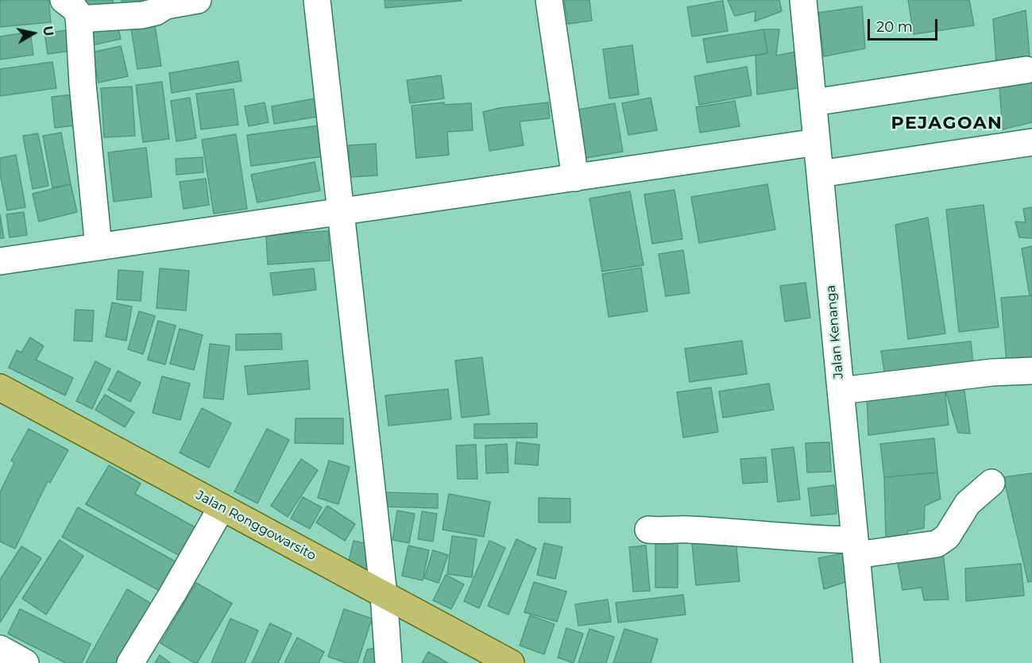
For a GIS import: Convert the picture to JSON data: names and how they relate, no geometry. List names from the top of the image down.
{
  "streets": {
    "main road": ["Jalan Ronggowarsito"],
    "street": ["Jalan Kenanga"]
  },
  "districts": ["PEJAGOAN"],
  "scale_bar": "20 m",
  "north": "right"
}
